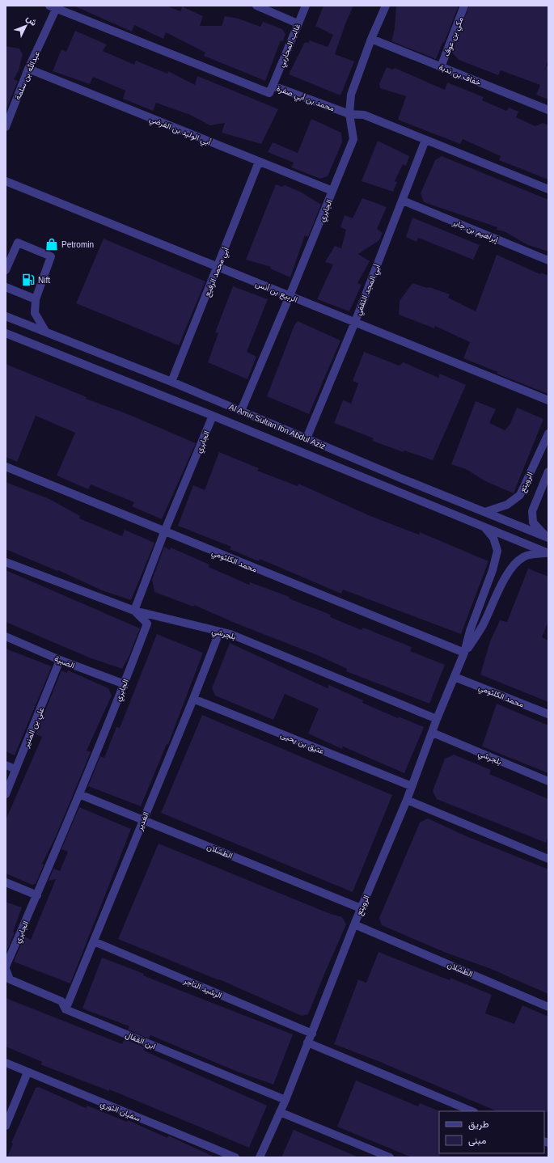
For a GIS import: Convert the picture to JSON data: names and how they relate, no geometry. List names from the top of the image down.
{
  "streets": {
    "street": [
      "مكي بن عوف",
      "غالب المحاربي",
      "خفاف بن ندبة",
      "عبدالله بن سلمة",
      "محمد بن أبي صفرة",
      "أبي الوليد بن الفرضي",
      "الجابري",
      "إبراهيم بن جابر",
      "أبي محمد الرفيع",
      "أبي المجد الثقفي",
      "الربيع بن أنس",
      "Al Amir Sultan Ibn Abdul Aziz",
      "الرويتع",
      "محمد الكلثومي",
      "بلجرشي",
      "الضبية",
      "علي بن المنير",
      "عتيق بن يحيى",
      "الغدير",
      "الطشلان",
      "الرشيد التاجر",
      "ابن القفال",
      "سفيان الثوري"
    ]
  },
  "crossings": [
    ["مكي بن عوف", "خفاف بن ندبة"],
    ["غالب المحاربي", "محمد بن أبي صفرة"],
    ["خفاف بن ندبة", "الجابري"],
    ["عبدالله بن سلمة", "محمد بن أبي صفرة"],
    ["عبدالله بن سلمة", "أبي الوليد بن الفرضي"],
    ["محمد بن أبي صفرة", "الجابري"],
    ["محمد بن أبي صفرة", "أبي المجد الثقفي"],
    ["أبي الوليد بن الفرضي", "الجابري"],
    ["أبي الوليد بن الفرضي", "أبي محمد الرفيع"],
    ["الجابري", "الربيع بن أنس"],
    ["الجابري", "Al Amir Sultan Ibn Abdul Aziz"],
    ["الجابري", "محمد الكلثومي"],
    ["الجابري", "بلجرشي"],
    ["الجابري", "الضبية"],
    ["الجابري", "الطشلان"],
    ["الجابري", "ابن القفال"],
    ["إبراهيم بن جابر", "أبي المجد الثقفي"],
    ["أبي محمد الرفيع", "الربيع بن أنس"],
    ["أبي محمد الرفيع", "Al Amir Sultan Ibn Abdul Aziz"],
    ["أبي المجد الثقفي", "الربيع بن أنس"],
    ["أبي المجد الثقفي", "Al Amir Sultan Ibn Abdul Aziz"],
    ["Al Amir Sultan Ibn Abdul Aziz", "الرويتع"],
    ["الرويتع", "محمد الكلثومي"],
    ["الرويتع", "بلجرشي"],
    ["الرويتع", "عتيق بن يحيى"],
    ["الرويتع", "الطشلان"],
    ["الرويتع", "الرشيد التاجر"],
    ["الرويتع", "ابن القفال"],
    ["بلجرشي", "الغدير"],
    ["الضبية", "علي بن المنير"],
    ["عتيق بن يحيى", "الغدير"],
    ["الغدير", "الطشلان"],
    ["الغدير", "الرشيد التاجر"],
    ["الغدير", "ابن القفال"]
  ],
  "places": {
    "shop": ["Petromin"],
    "fuel station": ["Nift"]
  },
  "legend": ["طريق", "مبنى"],
  "north": "top right"
}
